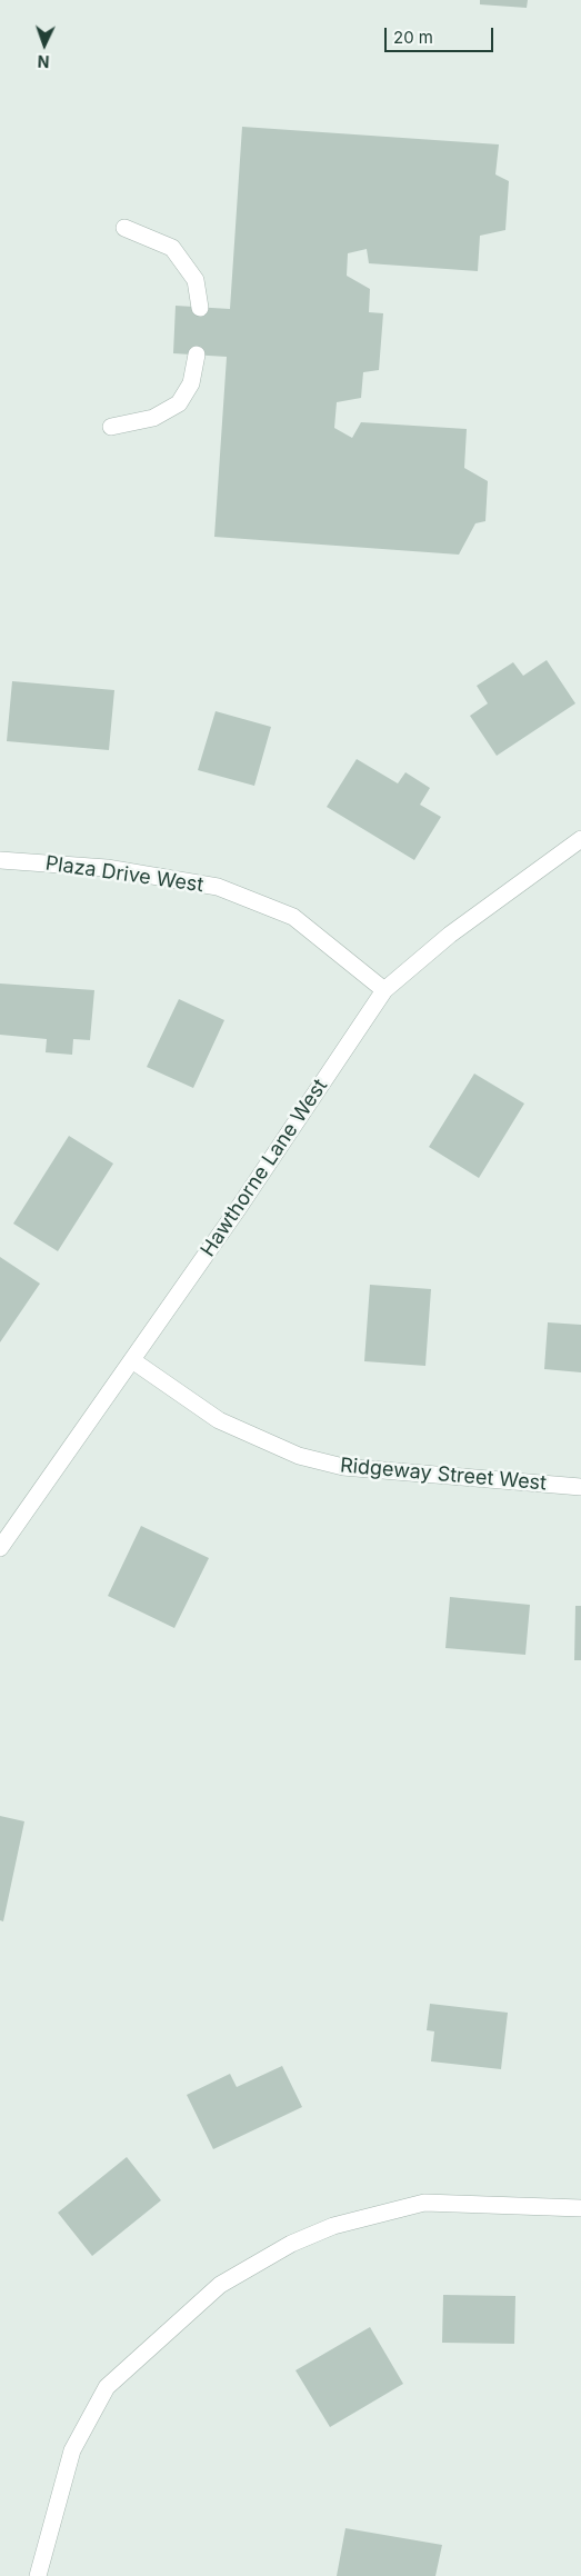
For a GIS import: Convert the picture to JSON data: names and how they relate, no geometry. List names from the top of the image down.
{
  "streets": {
    "street": ["Plaza Drive West", "Hawthorne Lane West", "Ridgeway Street West"]
  },
  "crossings": [
    ["Plaza Drive West", "Hawthorne Lane West"],
    ["Hawthorne Lane West", "Ridgeway Street West"]
  ],
  "scale_bar": "20 m",
  "north": "bottom"
}
